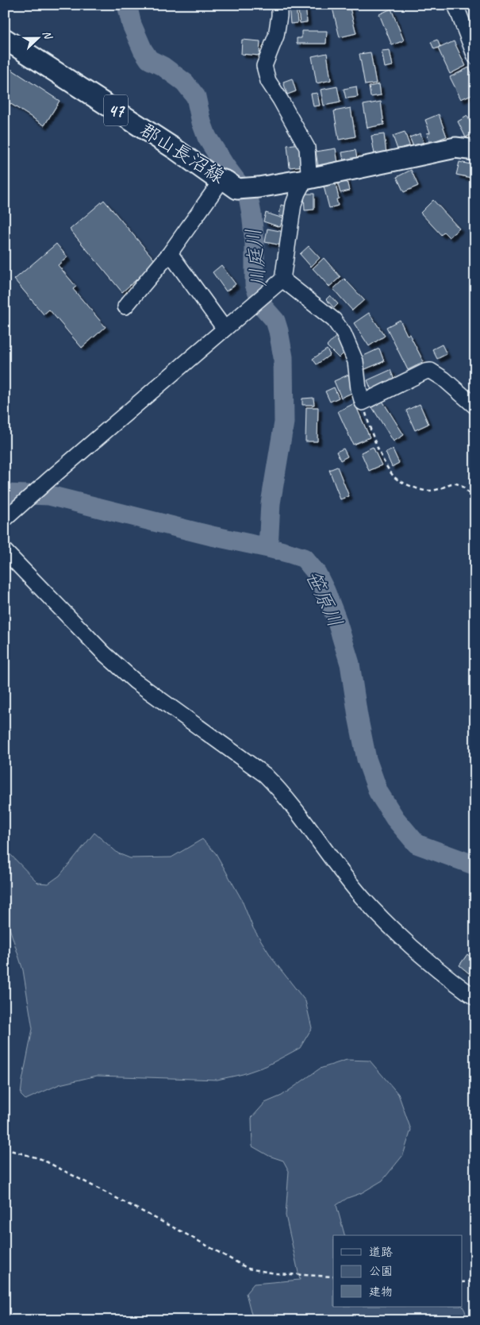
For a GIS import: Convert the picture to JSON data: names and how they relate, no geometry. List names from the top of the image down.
{
  "streets": {
    "main road": ["47", "郡山長沼線"]
  },
  "water": ["川庭川", "笹原川"],
  "legend": ["道路", "公園", "建物"],
  "north": "right"
}
